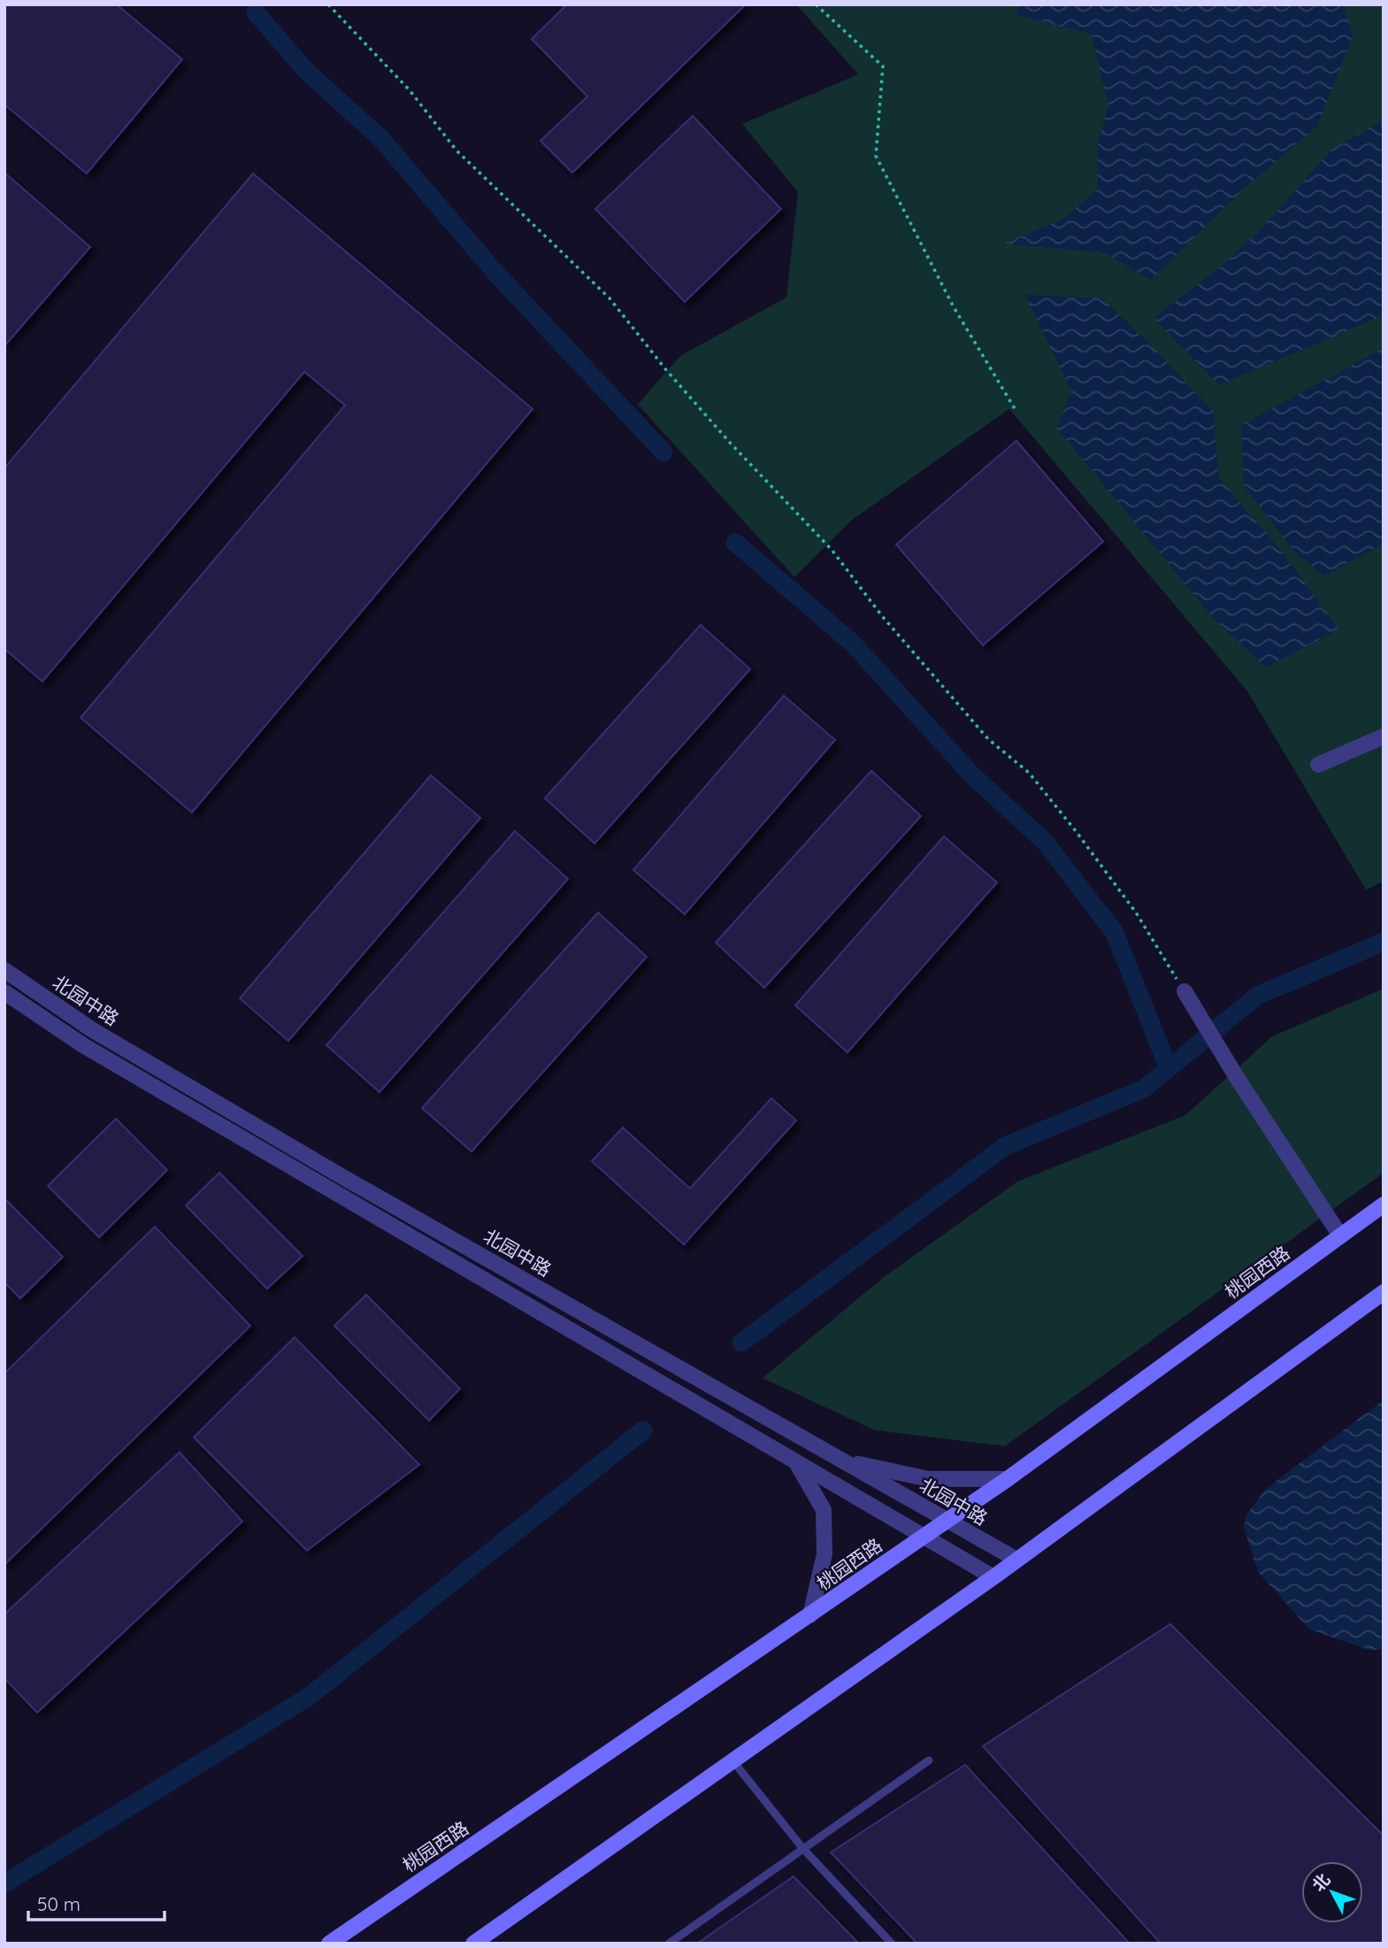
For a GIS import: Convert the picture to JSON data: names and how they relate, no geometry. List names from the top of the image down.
{
  "streets": {
    "main road": ["桃园西路"],
    "street": ["北园中路"]
  },
  "crossings": [
    ["北园中路", "桃园西路"]
  ],
  "scale_bar": "50 m",
  "north": "top left"
}
